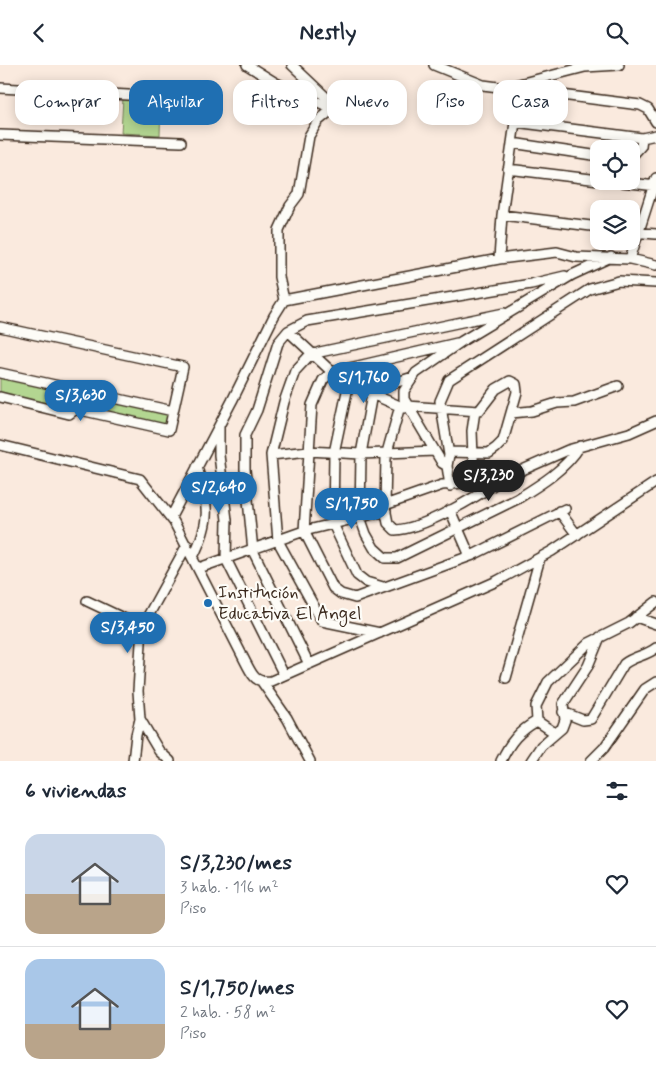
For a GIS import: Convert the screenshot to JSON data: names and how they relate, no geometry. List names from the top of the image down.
{
  "places": ["Institución Educativa El Angel"],
  "page": {
    "header": "Nestly",
    "chip": [
      "Comprar",
      "Alquilar",
      "Filtros",
      "Nuevo",
      "Piso",
      "Casa"
    ],
    "price": [
      "S/1,760",
      "S/3,630",
      "S/3,230",
      "S/2,640",
      "S/1,750",
      "S/3,450"
    ],
    "heading": "6 viviendas",
    "list": [
      {
        "name": "S/3,230/mes",
        "note": "3 hab. · 116 m² · Piso"
      },
      {
        "name": "S/1,750/mes",
        "note": "2 hab. · 58 m² · Piso"
      }
    ]
  }
}
